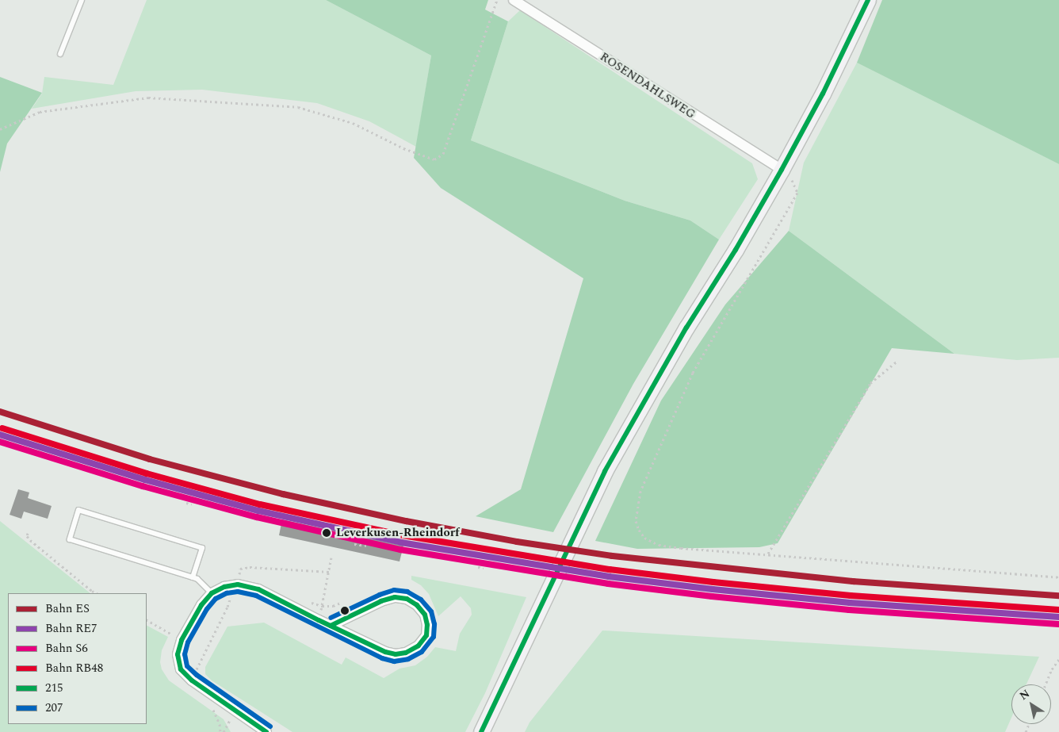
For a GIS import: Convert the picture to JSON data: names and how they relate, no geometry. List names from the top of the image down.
{
  "streets": {
    "street": ["ROSENDAHLSWEG"]
  },
  "places": ["Leverkusen-Rheindorf"],
  "lines": [
    "transit line 215",
    "rail line ES",
    "rail line RB48",
    "rail line RE7",
    "rail line S6",
    "transit line 207"
  ],
  "legend": [
    "Bahn ES",
    "Bahn RE7",
    "Bahn S6",
    "Bahn RB48",
    "215",
    "207"
  ],
  "north": "top left"
}
